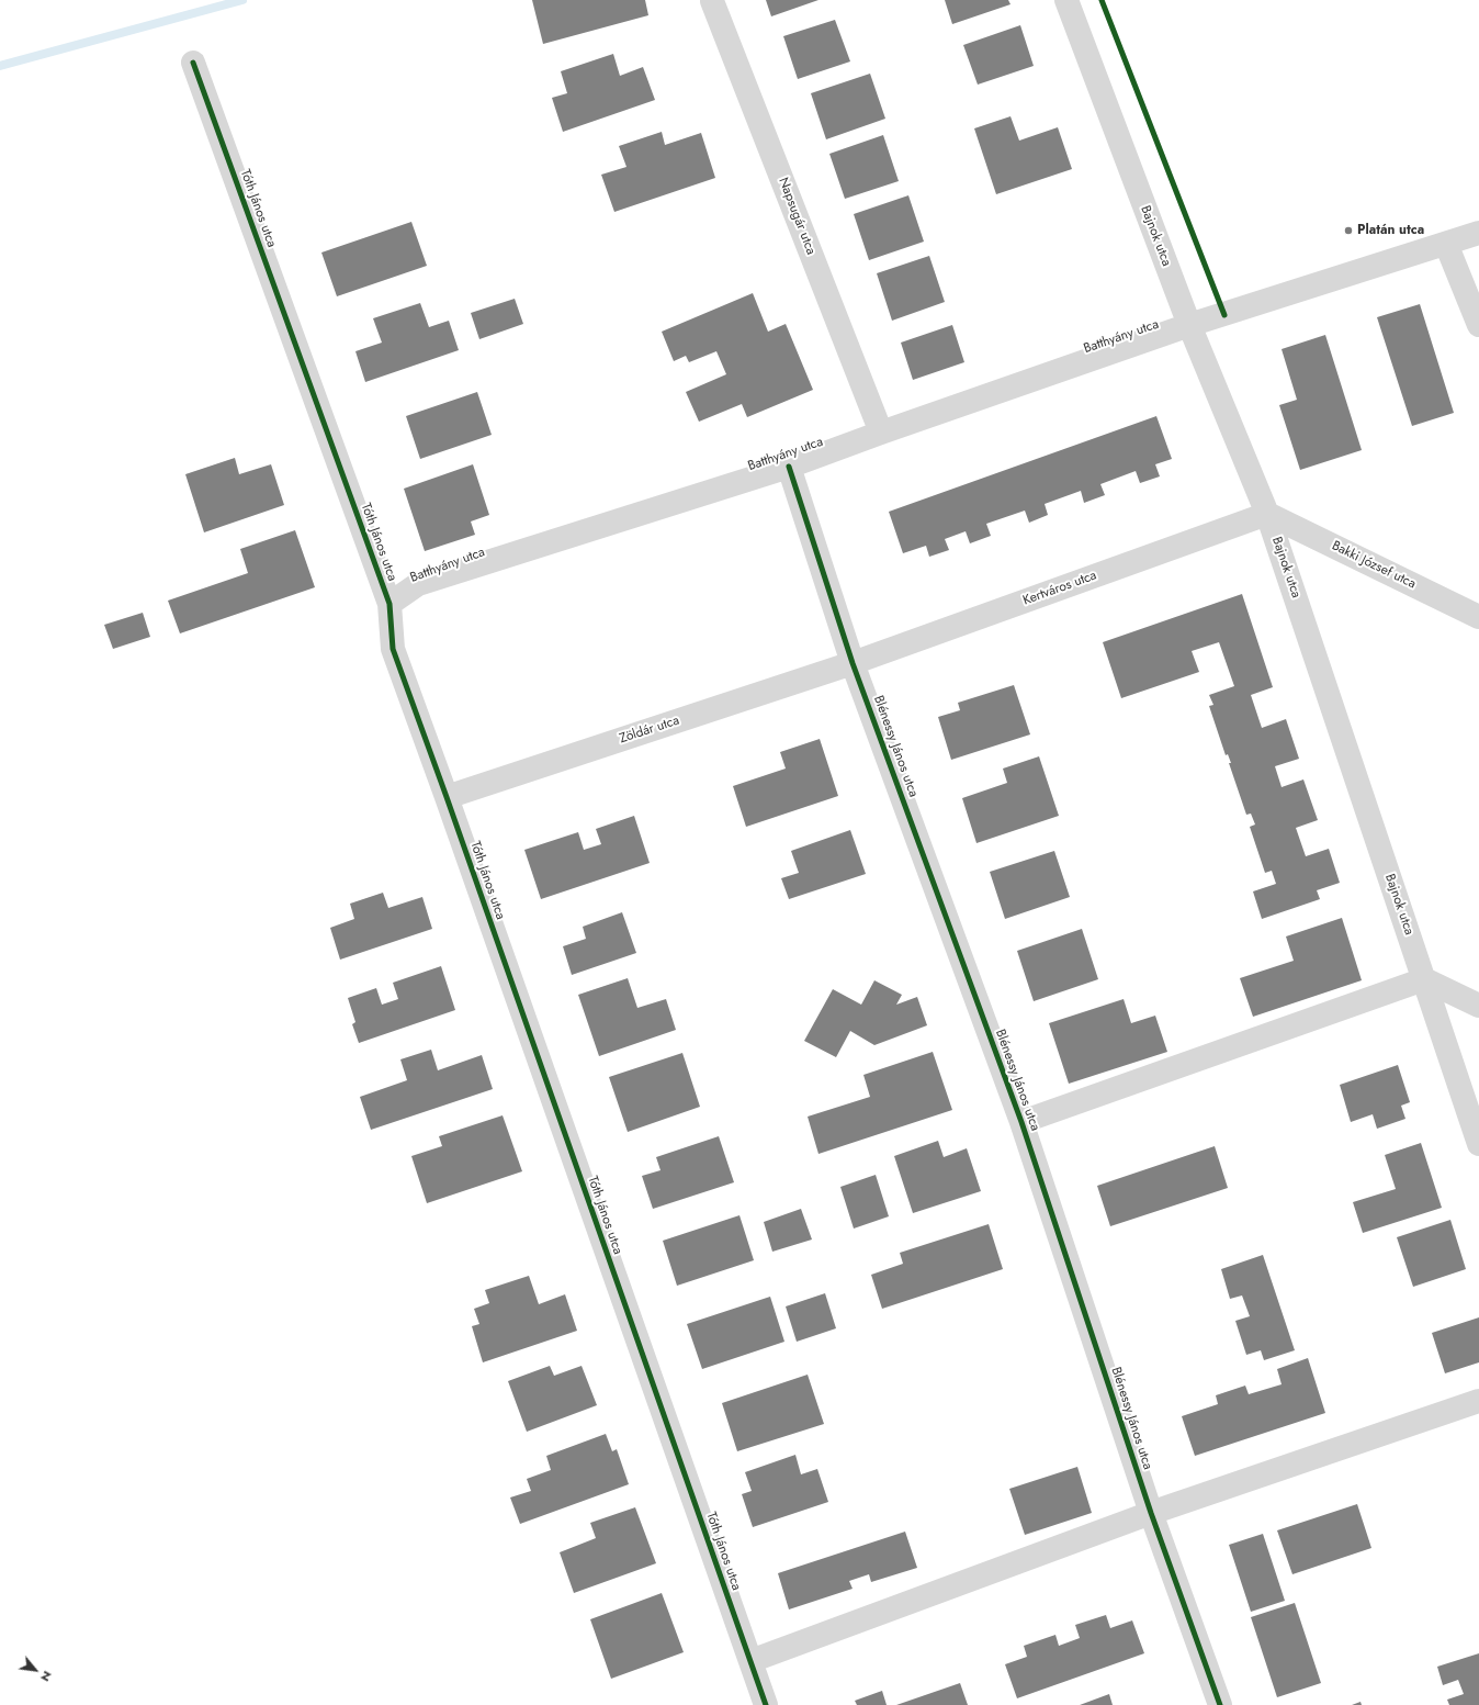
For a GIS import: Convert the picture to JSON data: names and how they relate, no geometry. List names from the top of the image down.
{
  "streets": {
    "street": [
      "Tóth János utca",
      "Napsugár utca",
      "Bajnok utca",
      "Batthyány utca",
      "Bakki József utca",
      "Kertváros utca",
      "Zöldár utca",
      "Blénessy János utca"
    ]
  },
  "crossings": [
    ["Tóth János utca", "Batthyány utca"],
    ["Tóth János utca", "Zöldár utca"],
    ["Napsugár utca", "Batthyány utca"],
    ["Bajnok utca", "Batthyány utca"],
    ["Bajnok utca", "Bakki József utca"],
    ["Bajnok utca", "Kertváros utca"],
    ["Batthyány utca", "Blénessy János utca"],
    ["Bakki József utca", "Kertváros utca"],
    ["Kertváros utca", "Zöldár utca"],
    ["Kertváros utca", "Blénessy János utca"],
    ["Zöldár utca", "Blénessy János utca"]
  ],
  "places": ["Platán utca"],
  "north": "bottom right"
}
